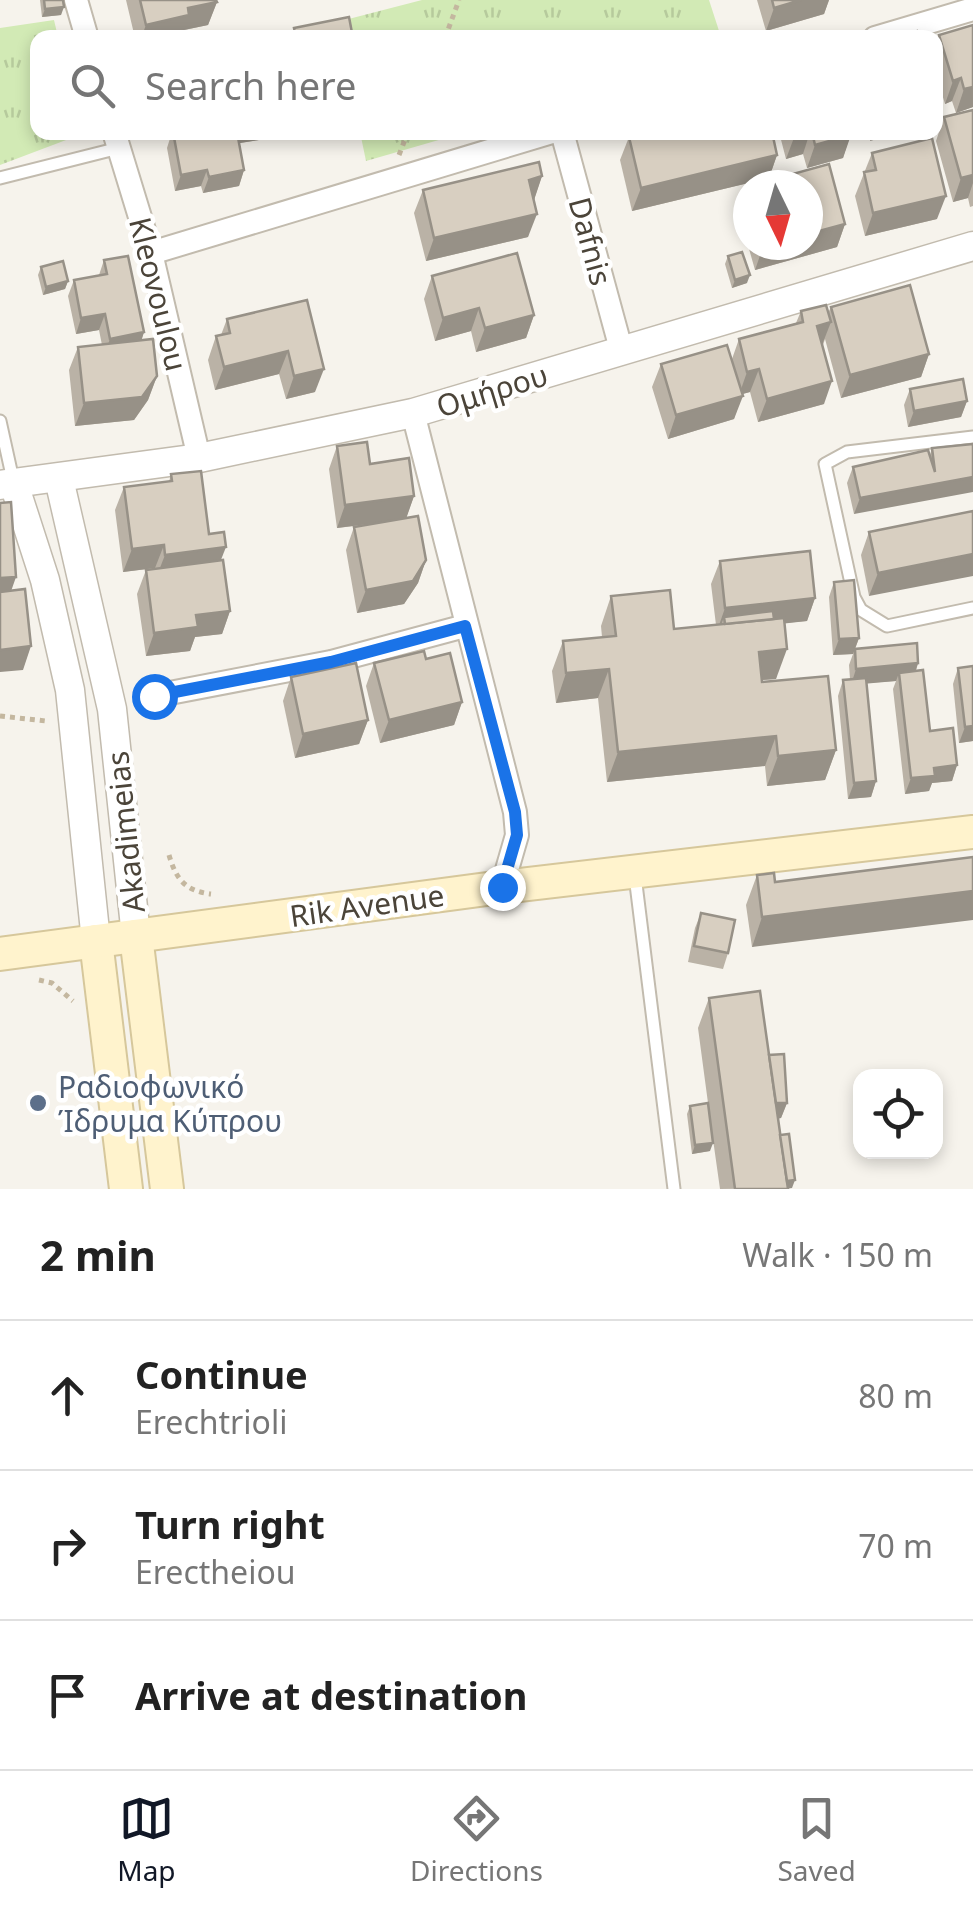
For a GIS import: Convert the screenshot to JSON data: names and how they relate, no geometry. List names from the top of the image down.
{
  "streets": {
    "main road": ["Akadimeias", "Rik Avenue"],
    "street": ["Dafnis", "Kleovoulou", "Ομήρου"]
  },
  "crossings": [
    ["Dafnis", "Ομήρου"],
    ["Kleovoulou", "Ομήρου"],
    ["Ομήρου", "Akadimeias"],
    ["Akadimeias", "Rik Avenue"]
  ],
  "places": ["Ραδιοφωνικό Ίδρυμα Κύπρου"],
  "north": "bottom",
  "page": {
    "search": "Search here",
    "heading": ["2 min", "Walk · 150 m"],
    "list": [
      ["Continue", "Erechtrioli", "80 m"],
      ["Turn right", "Erectheiou", "70 m"],
      "Arrive at destination"
    ],
    "nav": ["Map", "Directions", "Saved"]
  }
}
